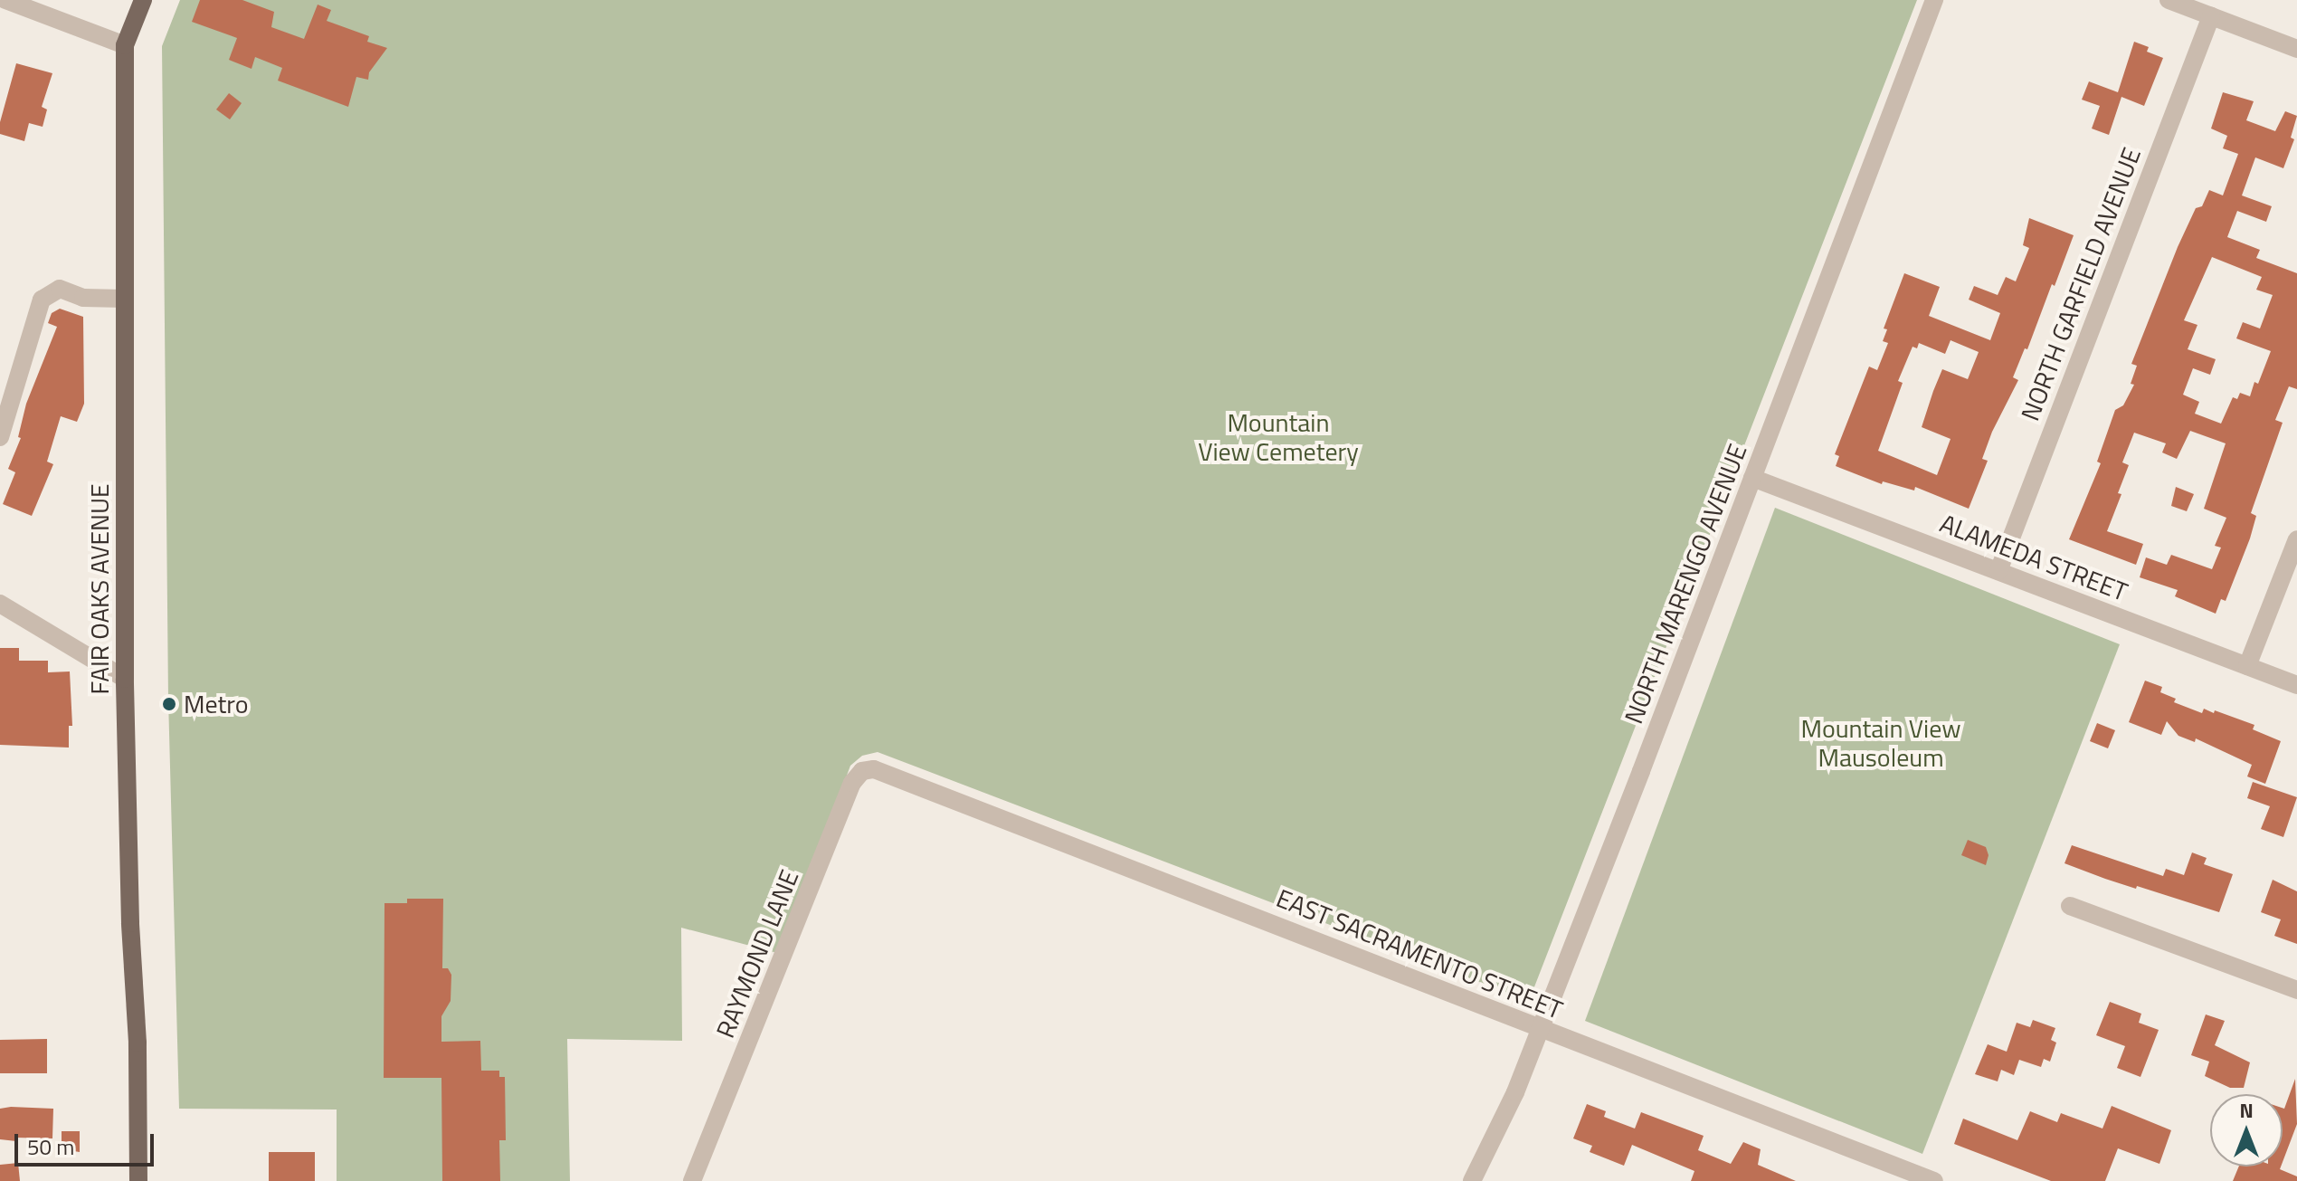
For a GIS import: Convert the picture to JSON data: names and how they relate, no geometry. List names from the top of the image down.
{
  "streets": {
    "main road": ["FAIR OAKS AVENUE"],
    "street": [
      "NORTH GARFIELD AVENUE",
      "ALAMEDA STREET",
      "NORTH MARENGO AVENUE",
      "RAYMOND LANE",
      "EAST SACRAMENTO STREET"
    ]
  },
  "crossings": [
    ["NORTH GARFIELD AVENUE", "ALAMEDA STREET"],
    ["ALAMEDA STREET", "NORTH MARENGO AVENUE"],
    ["NORTH MARENGO AVENUE", "EAST SACRAMENTO STREET"],
    ["RAYMOND LANE", "EAST SACRAMENTO STREET"]
  ],
  "parks": ["Mountain View Cemetery", "Mountain View Mausoleum"],
  "places": ["Metro"],
  "scale_bar": "50 m",
  "north": "top"
}
